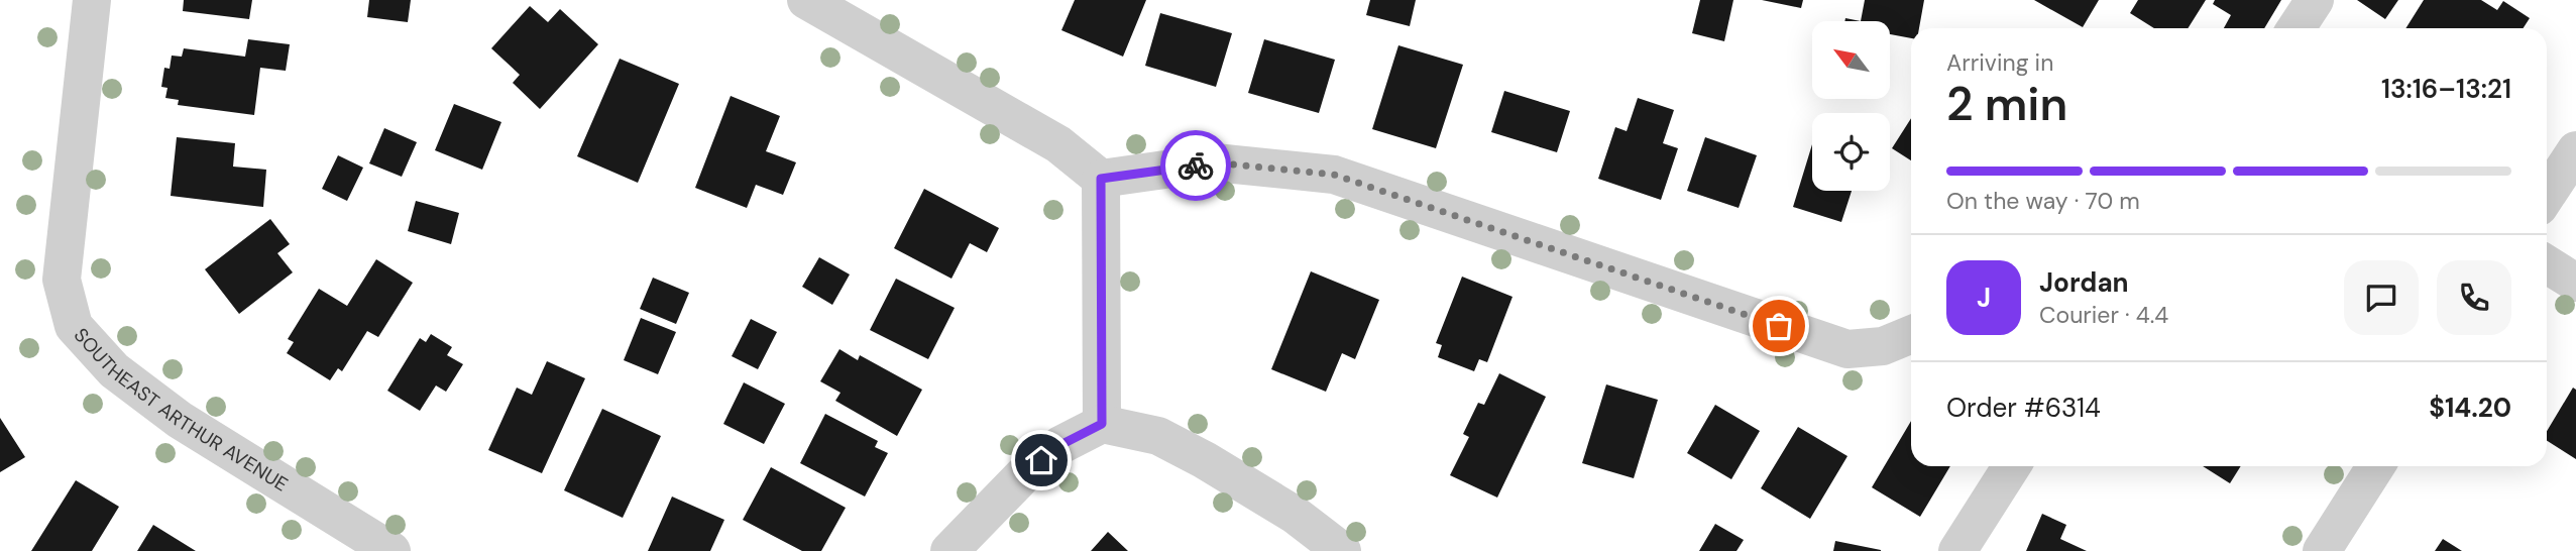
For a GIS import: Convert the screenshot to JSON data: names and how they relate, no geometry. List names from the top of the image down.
{
  "streets": {
    "street": ["SOUTHEAST ARTHUR AVENUE"]
  },
  "north": "top left",
  "page": {
    "heading": ["2 min", "Arriving in", "13:16–13:21"],
    "panel": [
      "Jordan",
      "Courier · 4.4",
      "Order #6314",
      "$14.20"
    ],
    "bar": "On the way · 70 m",
    "round": "J"
  }
}
